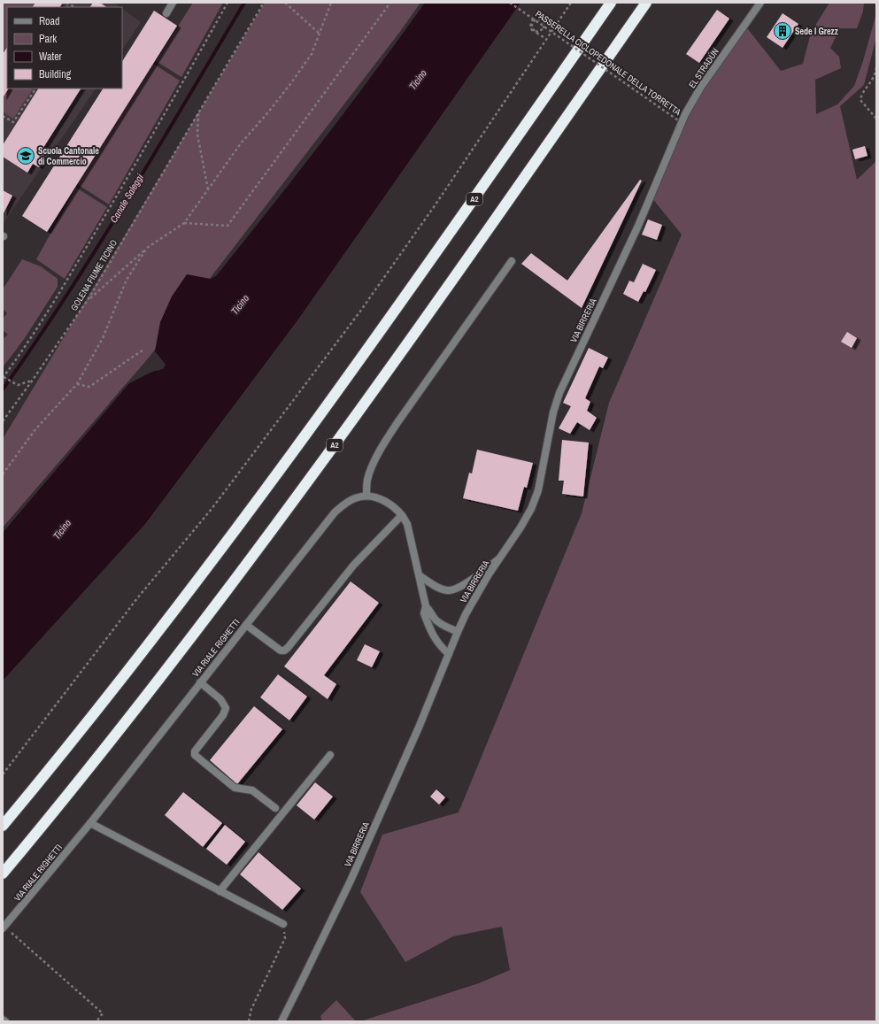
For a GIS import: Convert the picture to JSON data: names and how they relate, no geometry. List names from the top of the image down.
{
  "streets": {
    "highway": ["A2"],
    "street": ["EL STRADÚN", "VIA BIRRERIA", "VIA RIALE RIGHETTI"],
    "path": ["PASSERELLA CICLOPEDONALE DELLA TORRETTA", "GOLENA FIUME TICINO"]
  },
  "crossings": [
    ["PASSERELLA CICLOPEDONALE DELLA TORRETTA", "EL STRADÚN"],
    ["EL STRADÚN", "VIA BIRRERIA"]
  ],
  "water": ["Ticino", "Canale Saleggi"],
  "places": {
    "building": ["Sede I Grezz"],
    "school or university": ["Scuola Cantonale di Commercio"]
  },
  "legend": [
    "Road",
    "Park",
    "Water",
    "Building"
  ]
}
